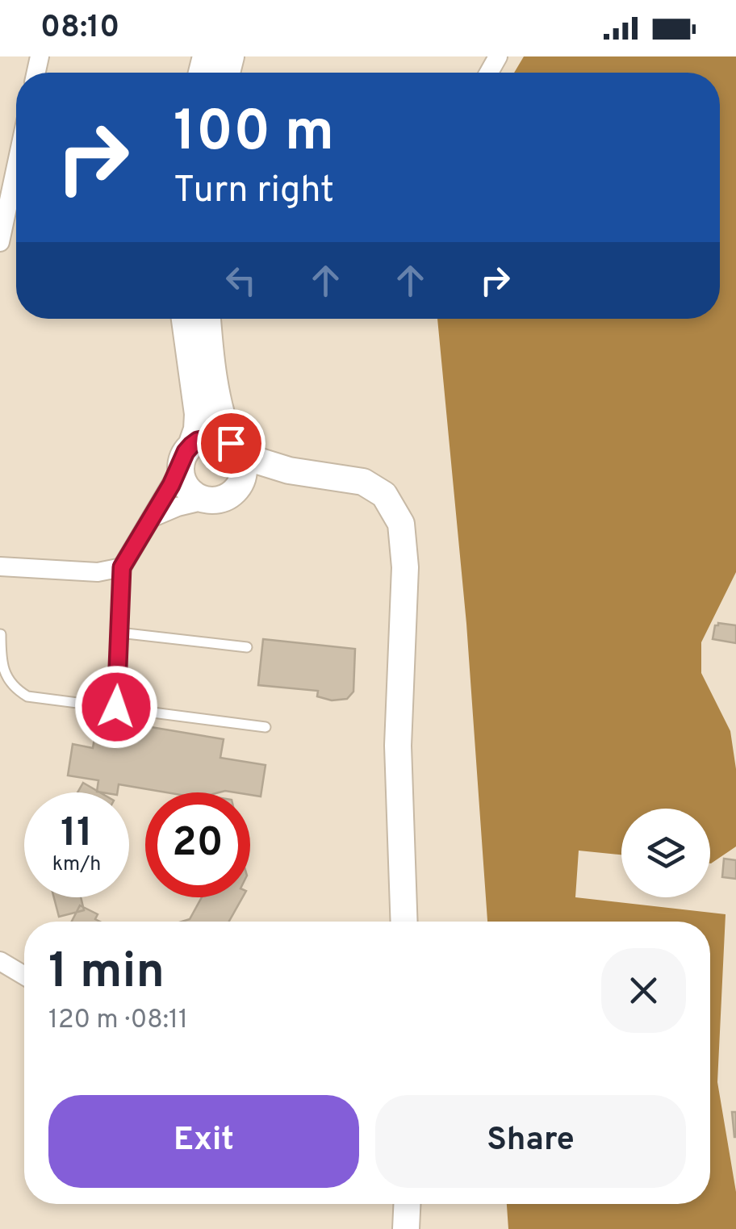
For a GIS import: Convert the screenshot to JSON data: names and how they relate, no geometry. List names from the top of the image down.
{
  "page": {
    "status": "08:10",
    "turn": ["100 m", "Turn right"],
    "speed": "11 km/h",
    "limit": "20",
    "heading": ["1 min", "120 m · 08:11"],
    "buttons": ["Exit", "Share"]
  }
}
